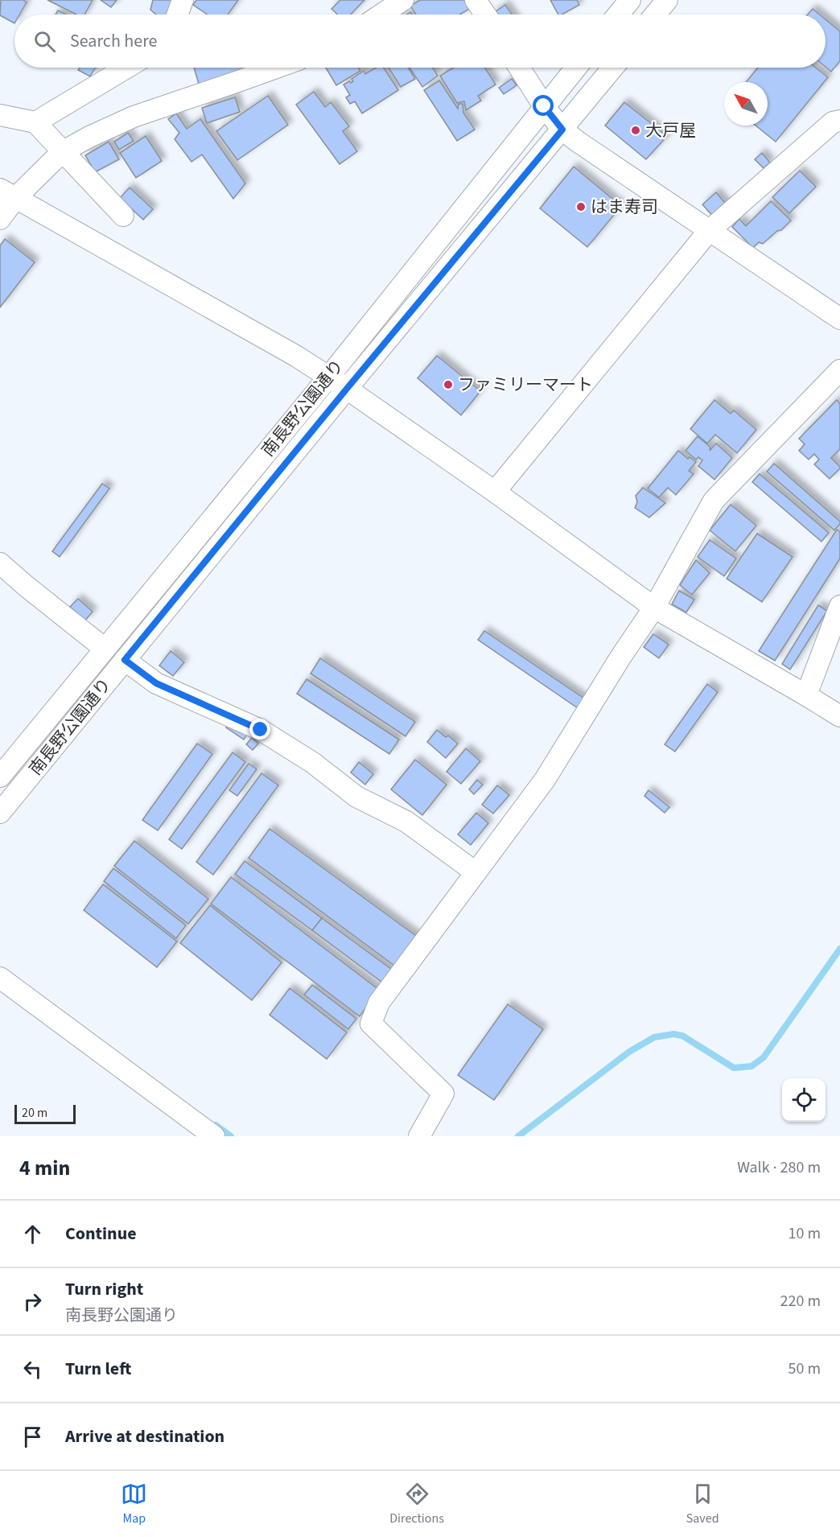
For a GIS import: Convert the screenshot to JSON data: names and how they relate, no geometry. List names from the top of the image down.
{
  "streets": {
    "street": ["南長野公園通り"]
  },
  "places": ["大戸屋", "はま寿司", "ファミリーマート"],
  "scale_bar": "20 m",
  "north": "top left",
  "page": {
    "search": "Search here",
    "scale": "20 m",
    "heading": ["4 min", "Walk · 280 m"],
    "list": [
      ["Continue", "10 m"],
      ["Turn right", "南長野公園通り", "220 m"],
      ["Turn left", "50 m"],
      "Arrive at destination"
    ],
    "nav": ["Map", "Directions", "Saved"]
  }
}
